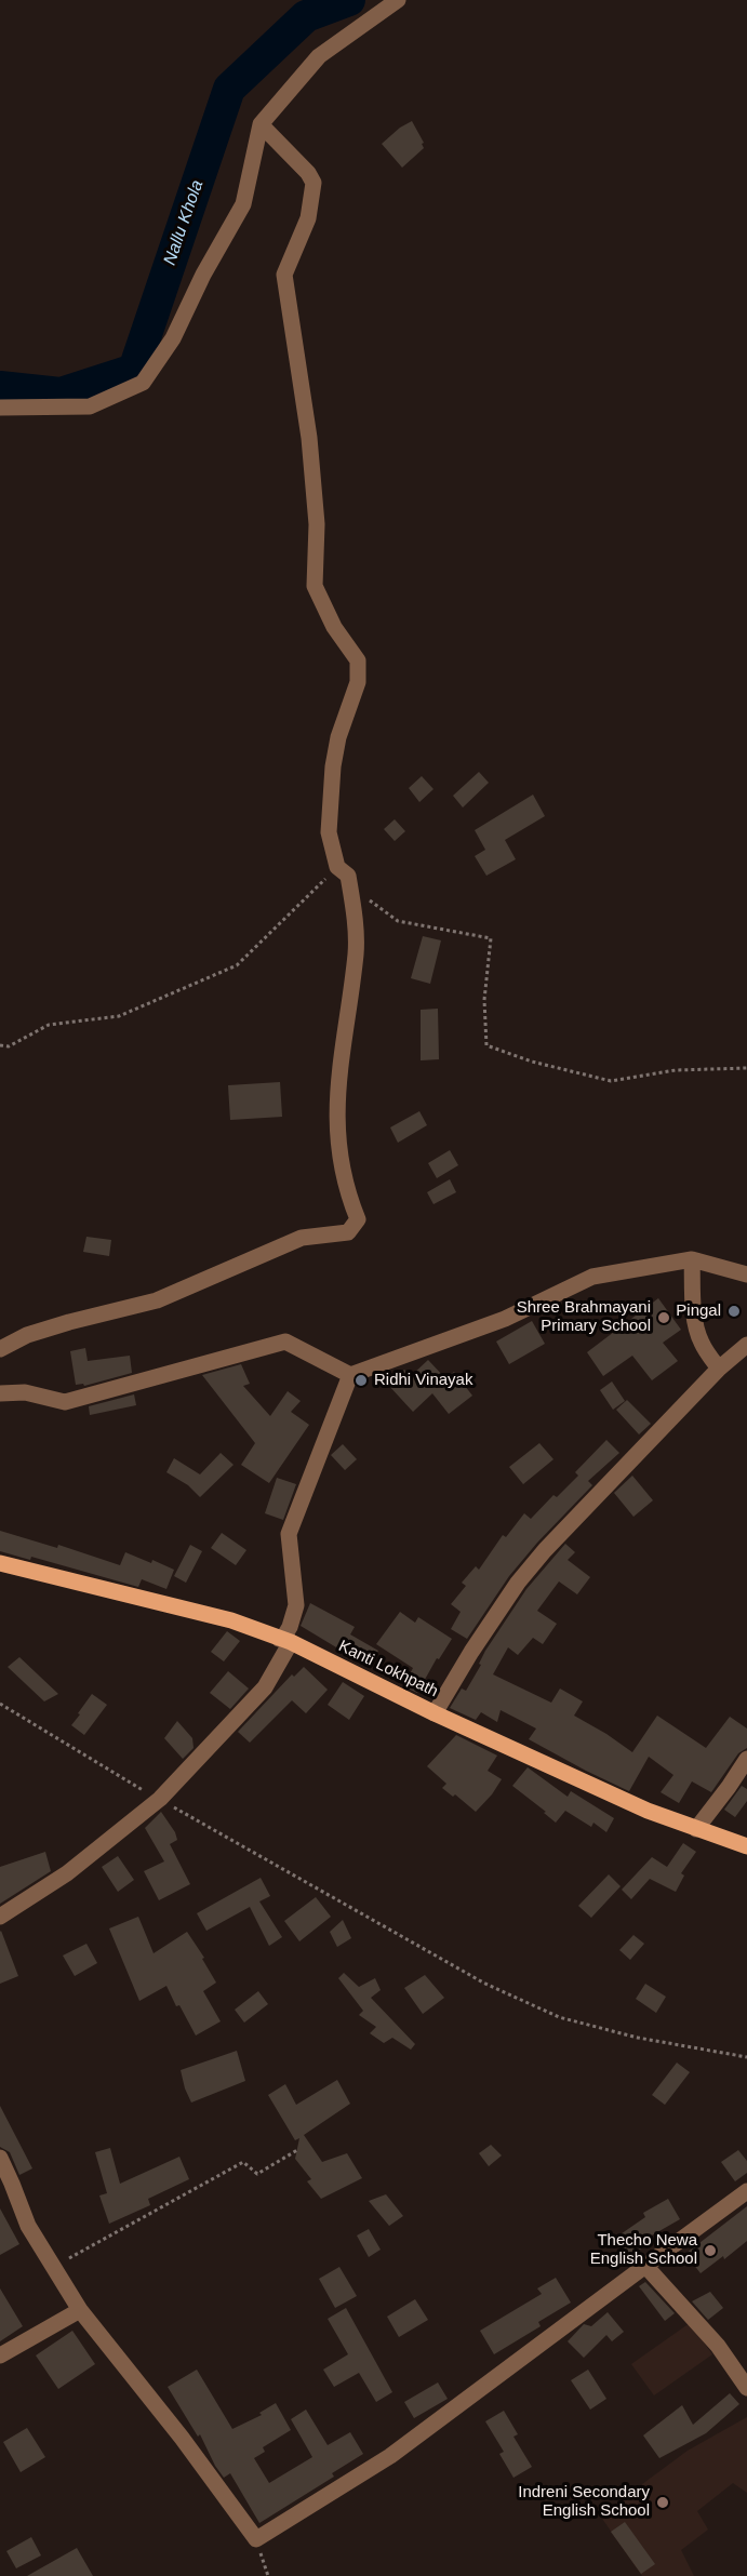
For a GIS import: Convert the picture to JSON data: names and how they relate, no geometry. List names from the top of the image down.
{
  "streets": {
    "main road": ["Kanti Lokhpath"]
  },
  "water": ["Nallu Khola"],
  "places": [
    "Pingal",
    "Shree Brahmayani Primary School",
    "Ridhi Vinayak",
    "Thecho Newa English School",
    "Indreni Secondary English School"
  ]
}
